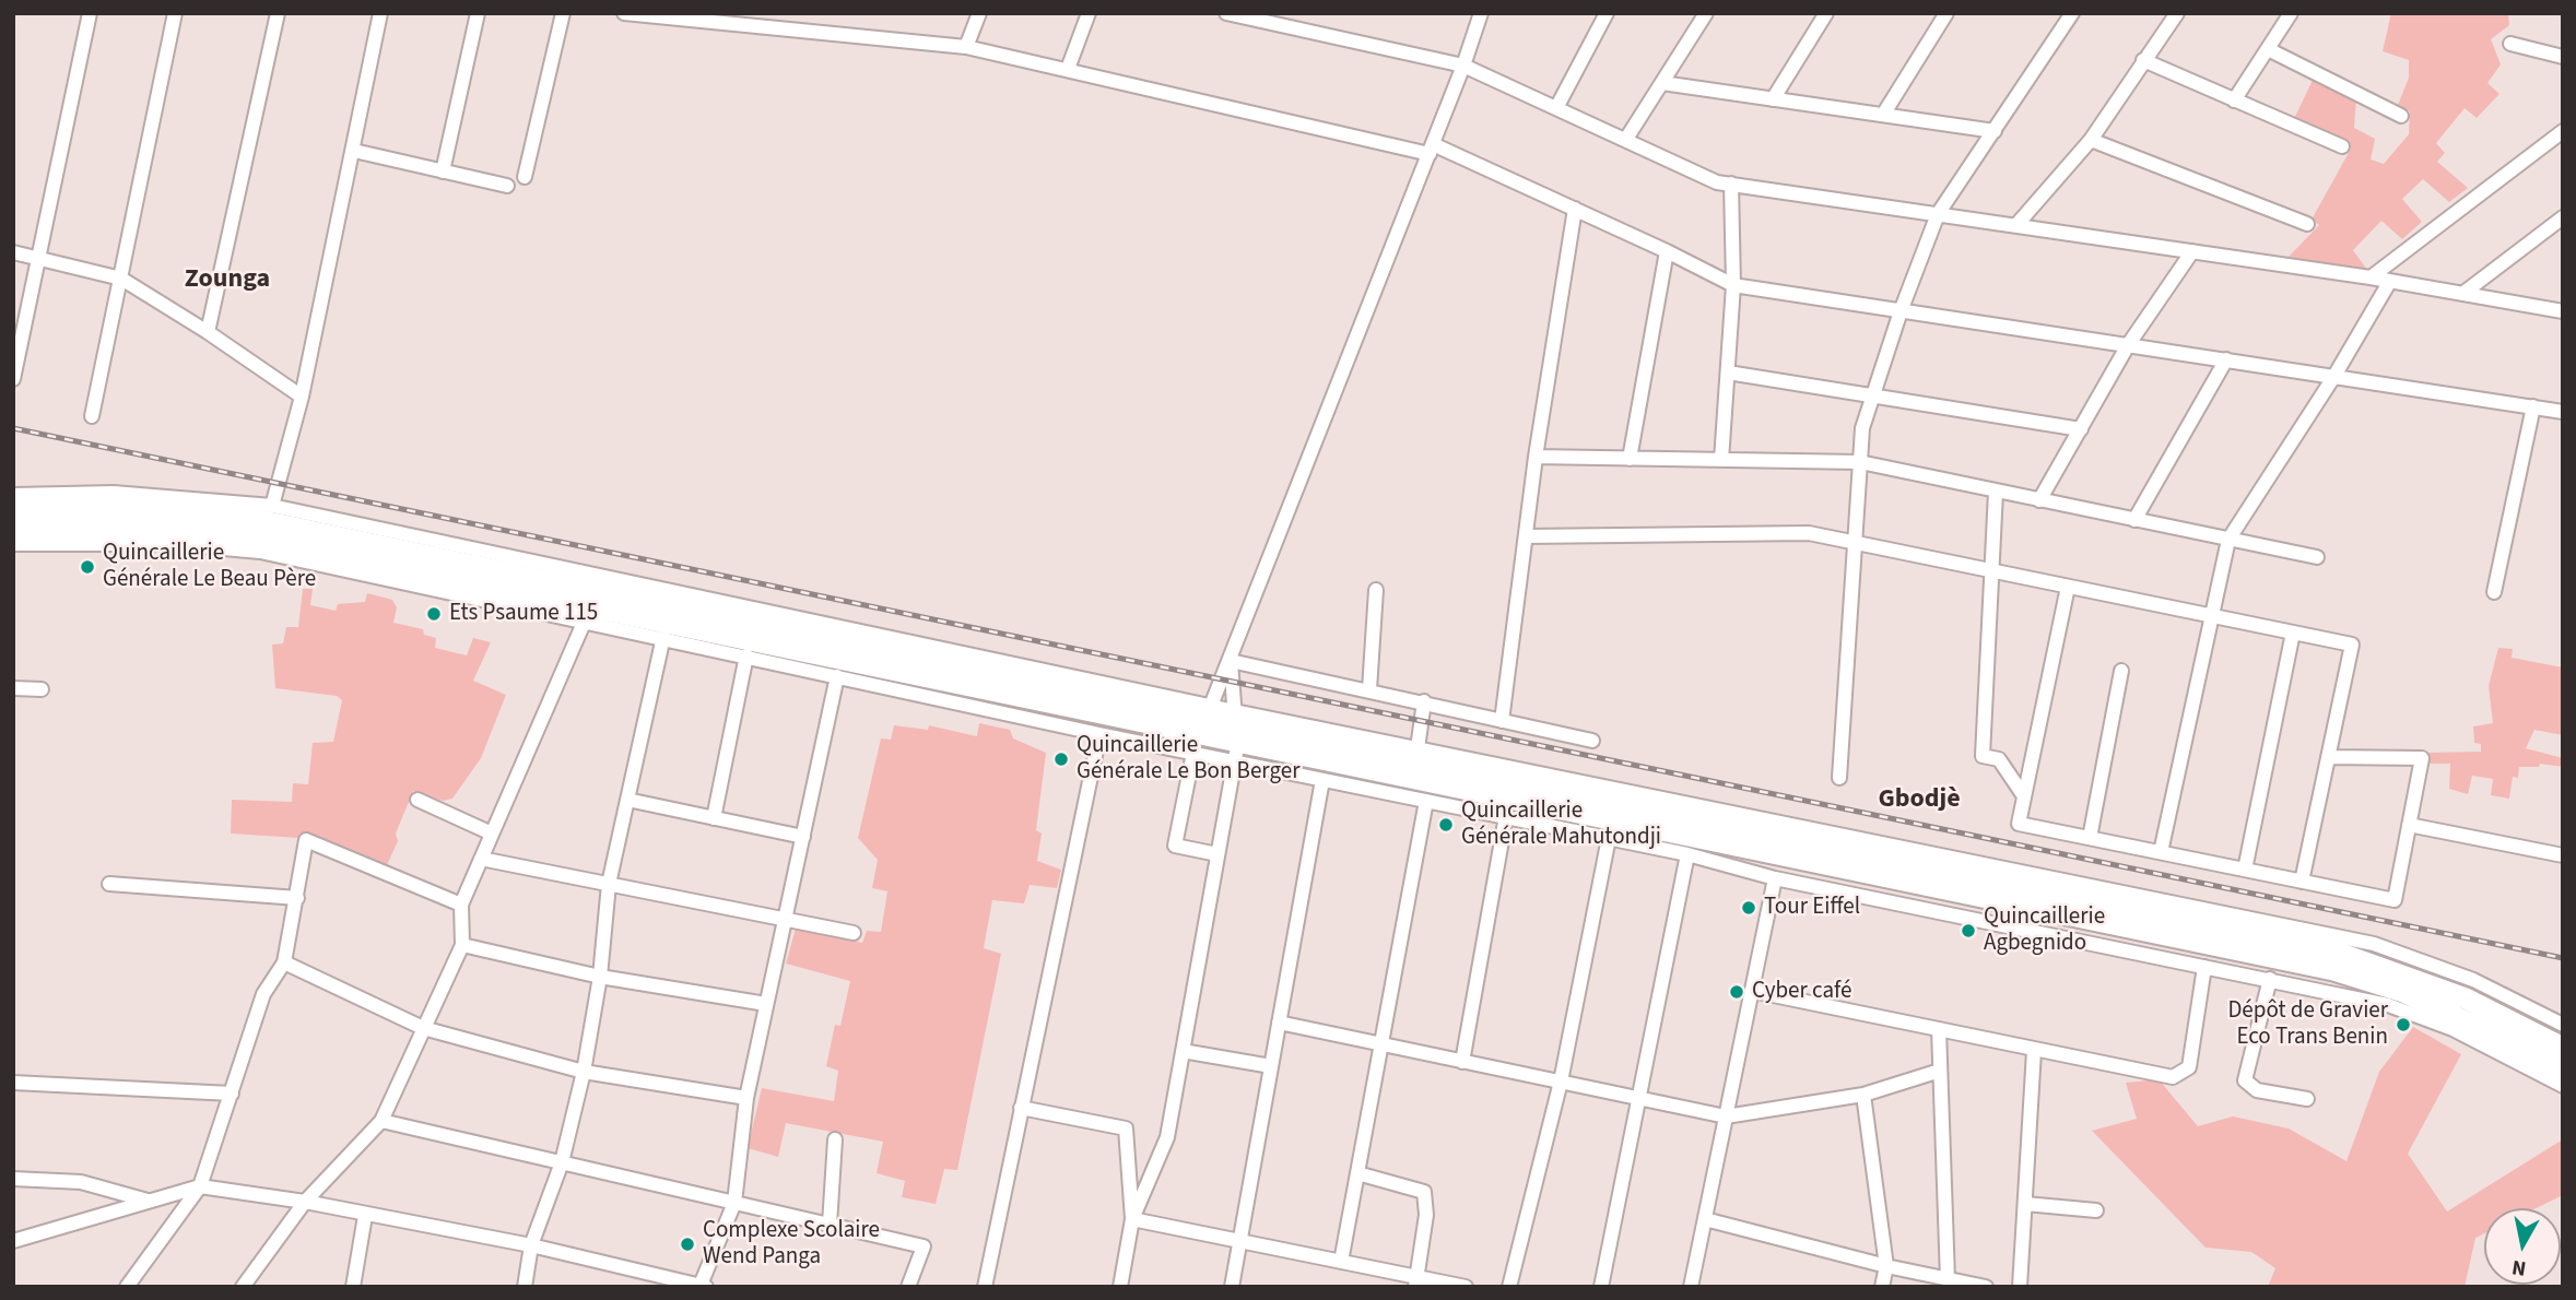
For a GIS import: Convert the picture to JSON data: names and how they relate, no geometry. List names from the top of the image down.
{
  "districts": ["Zounga", "Gbodjè"],
  "places": [
    "Quincaillerie Générale Le Beau Père",
    "Ets Psaume 115",
    "Quincaillerie Générale Le Bon Berger",
    "Quincaillerie Générale Mahutondji",
    "Tour Eiffel",
    "Quincaillerie Agbegnido",
    "Cyber café",
    "Dépôt de Gravier Eco Trans Benin",
    "Complexe Scolaire Wend Panga"
  ],
  "north": "bottom"
}
